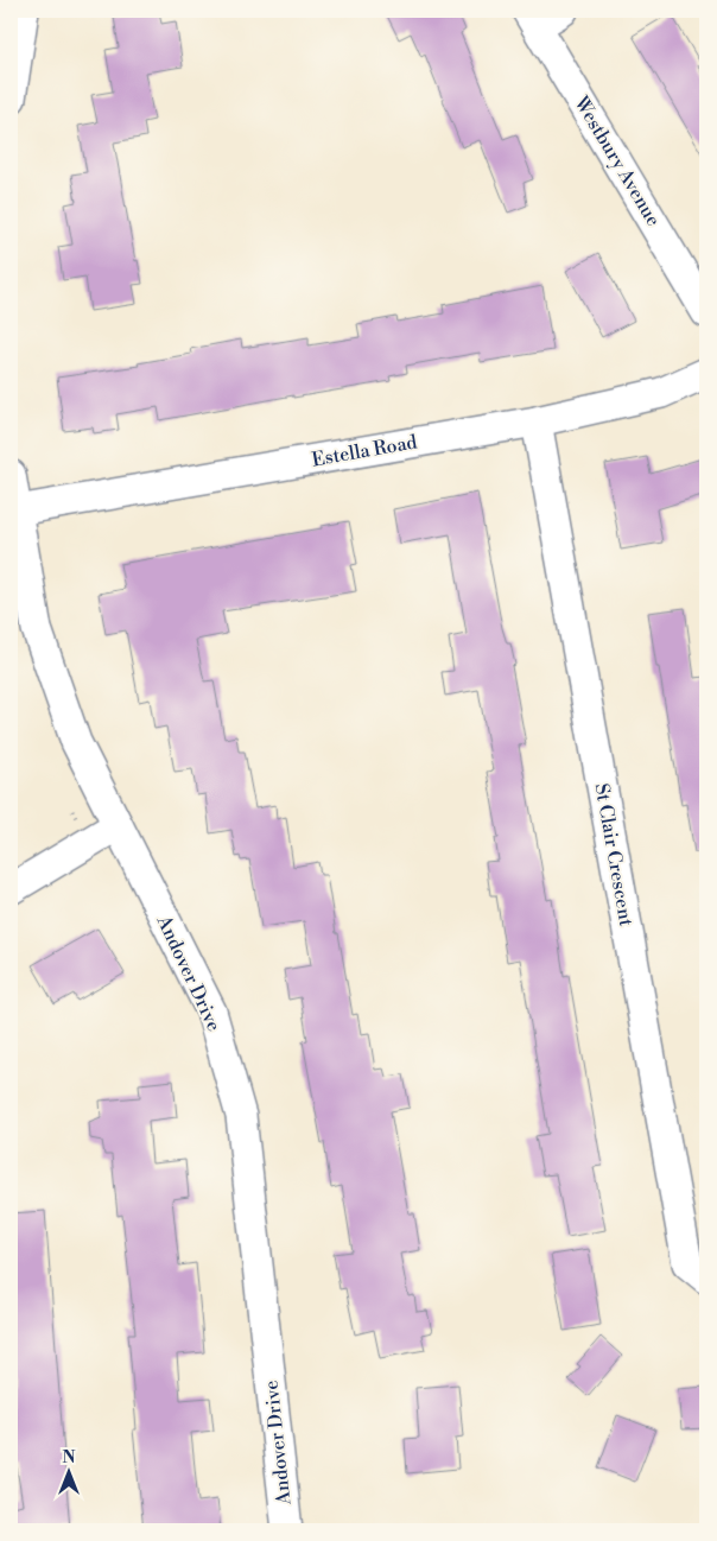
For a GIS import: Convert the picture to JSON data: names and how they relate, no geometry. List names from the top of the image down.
{
  "streets": {
    "street": [
      "Westbury Avenue",
      "Estella Road",
      "St Clair Crescent",
      "Andover Drive"
    ]
  },
  "crossings": [
    ["Estella Road", "St Clair Crescent"],
    ["Estella Road", "Andover Drive"]
  ],
  "north": "top"
}
